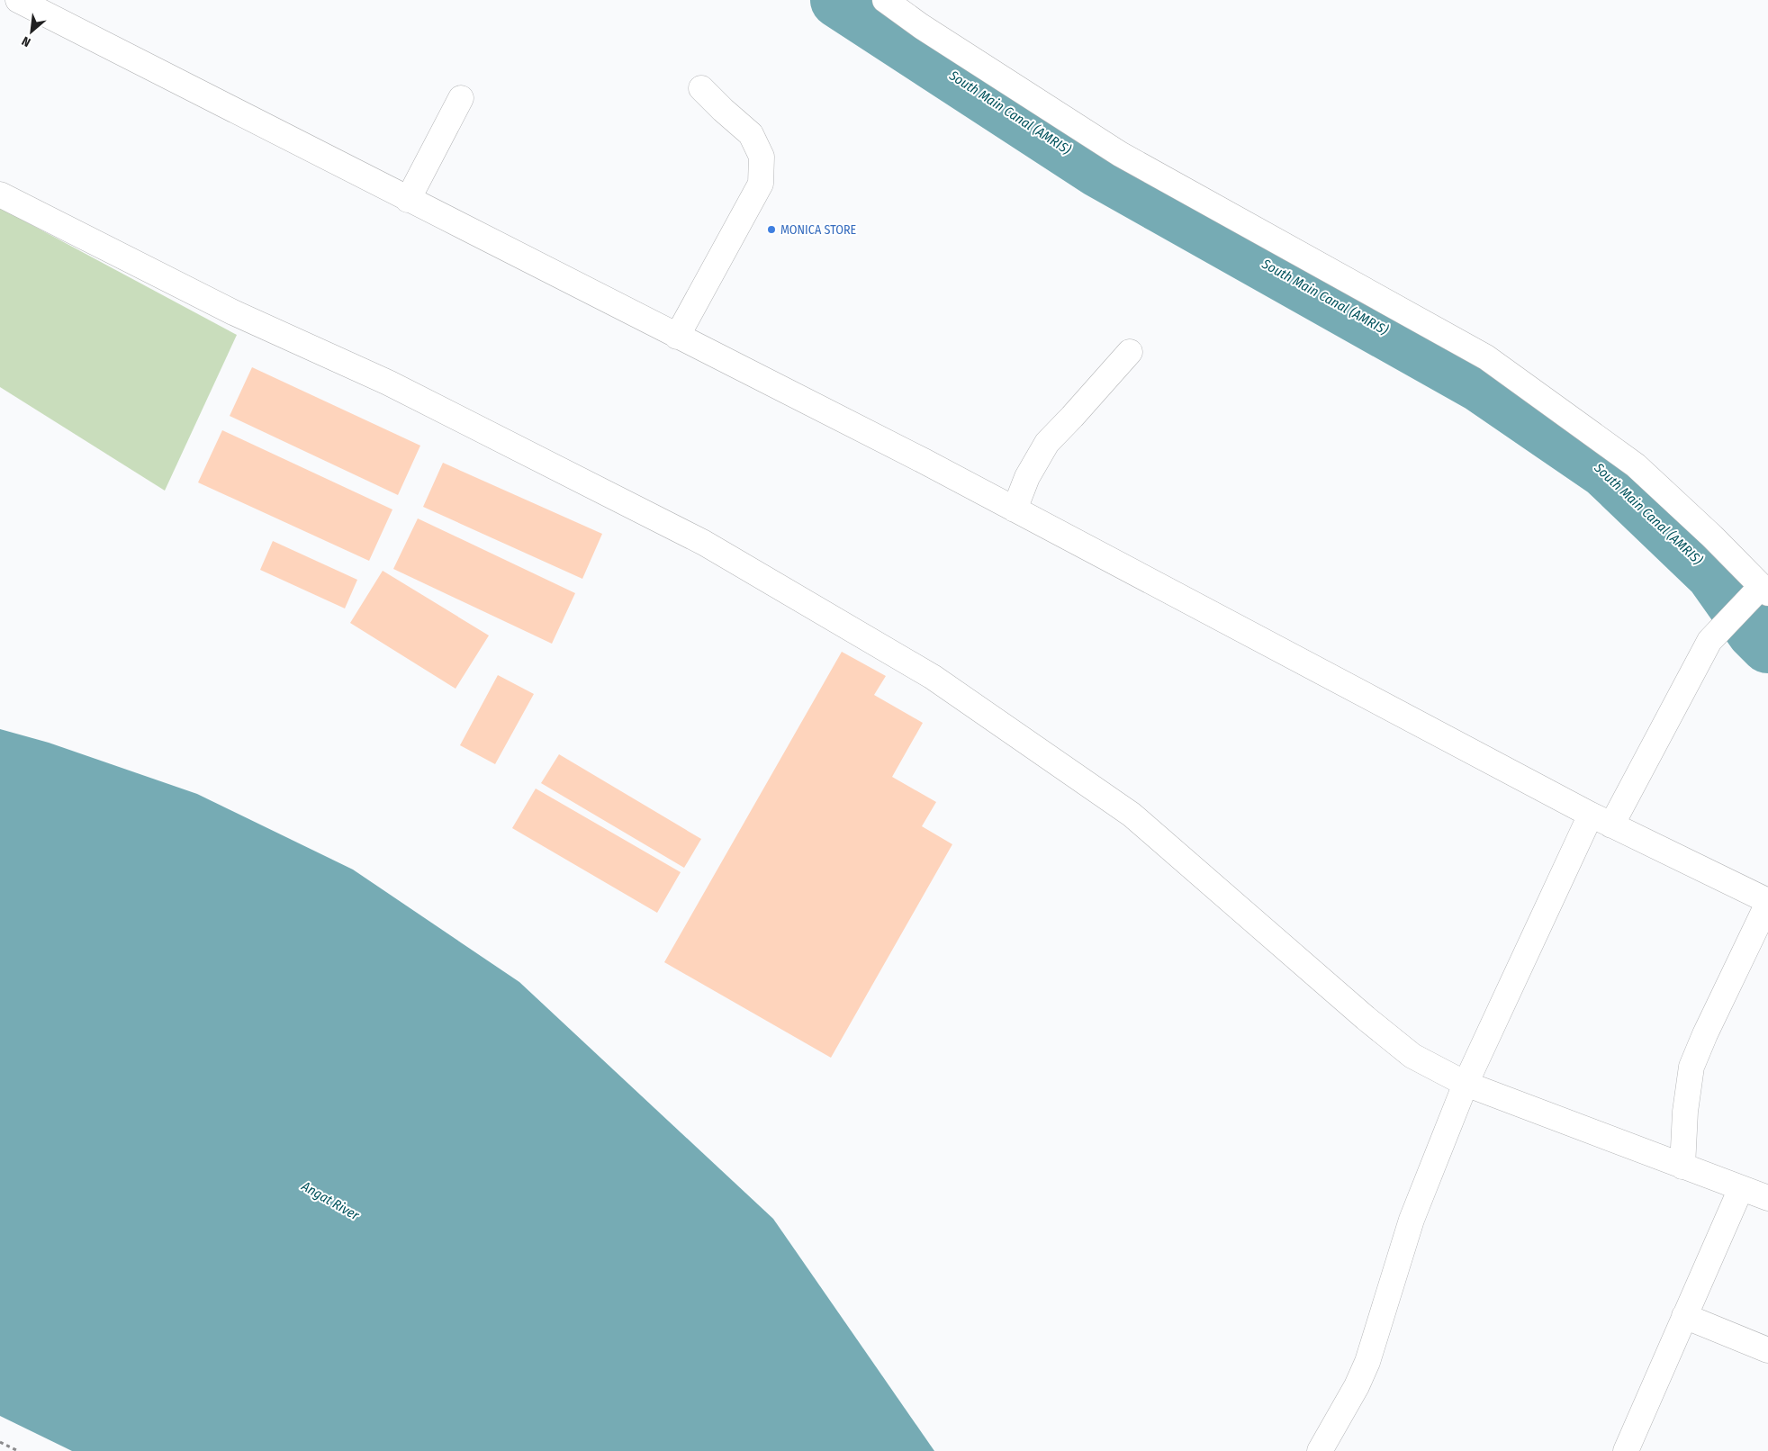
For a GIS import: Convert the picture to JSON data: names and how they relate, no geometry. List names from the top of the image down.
{
  "water": ["South Main Canal (AMRIS)", "Angat River"],
  "places": ["MONICA STORE"],
  "north": "bottom left"
}
